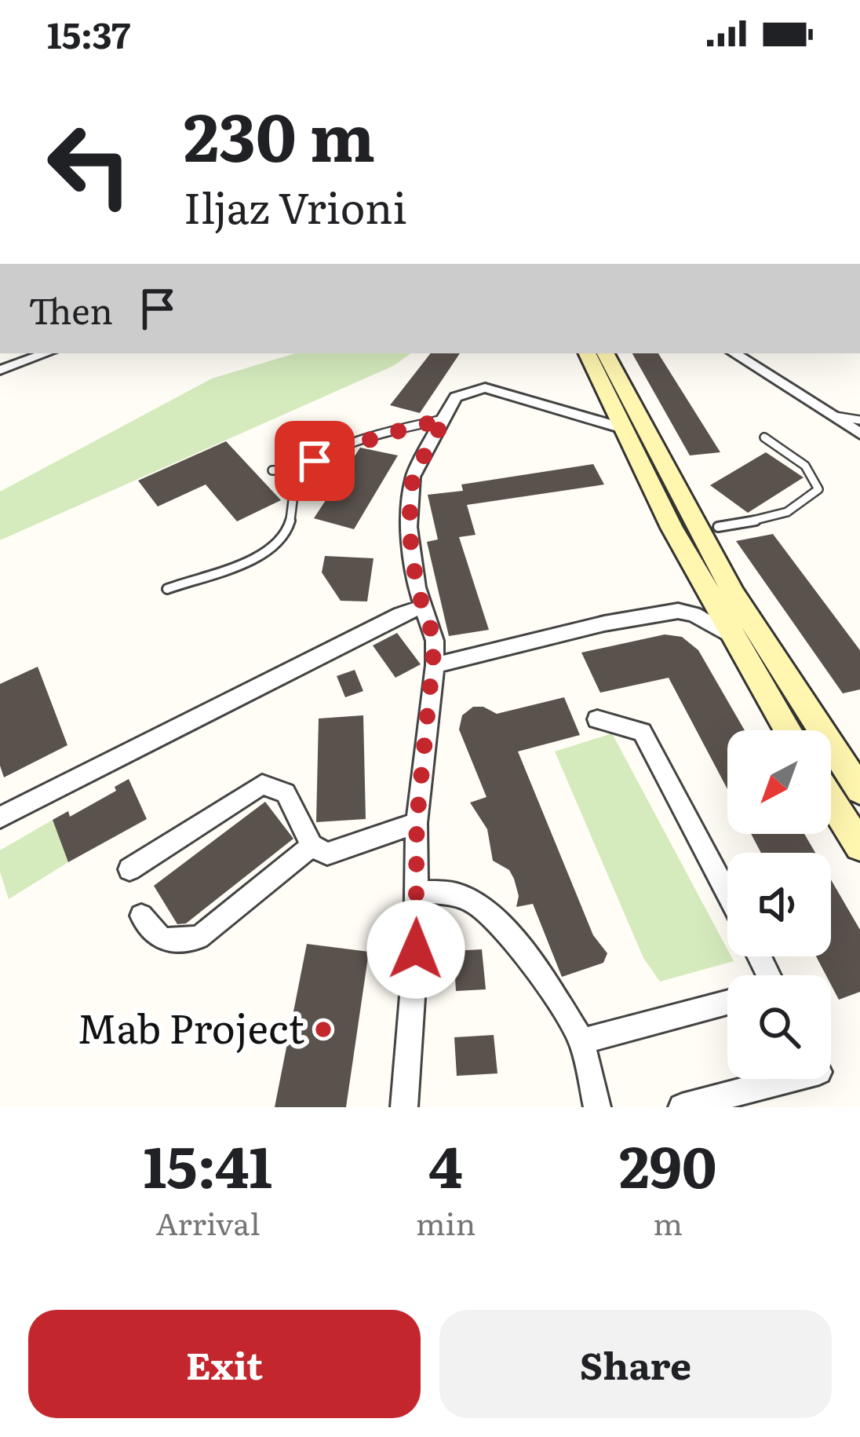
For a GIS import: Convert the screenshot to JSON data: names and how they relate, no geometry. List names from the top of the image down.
{
  "places": ["Mab Project"],
  "north": "bottom left",
  "page": {
    "status": "15:37",
    "turn": ["230 m", "Iljaz Vrioni"],
    "then": "Then",
    "eta": [
      "15:41",
      "Arrival",
      "4",
      "min",
      "290",
      "m"
    ],
    "buttons": ["Exit", "Share"]
  }
}
